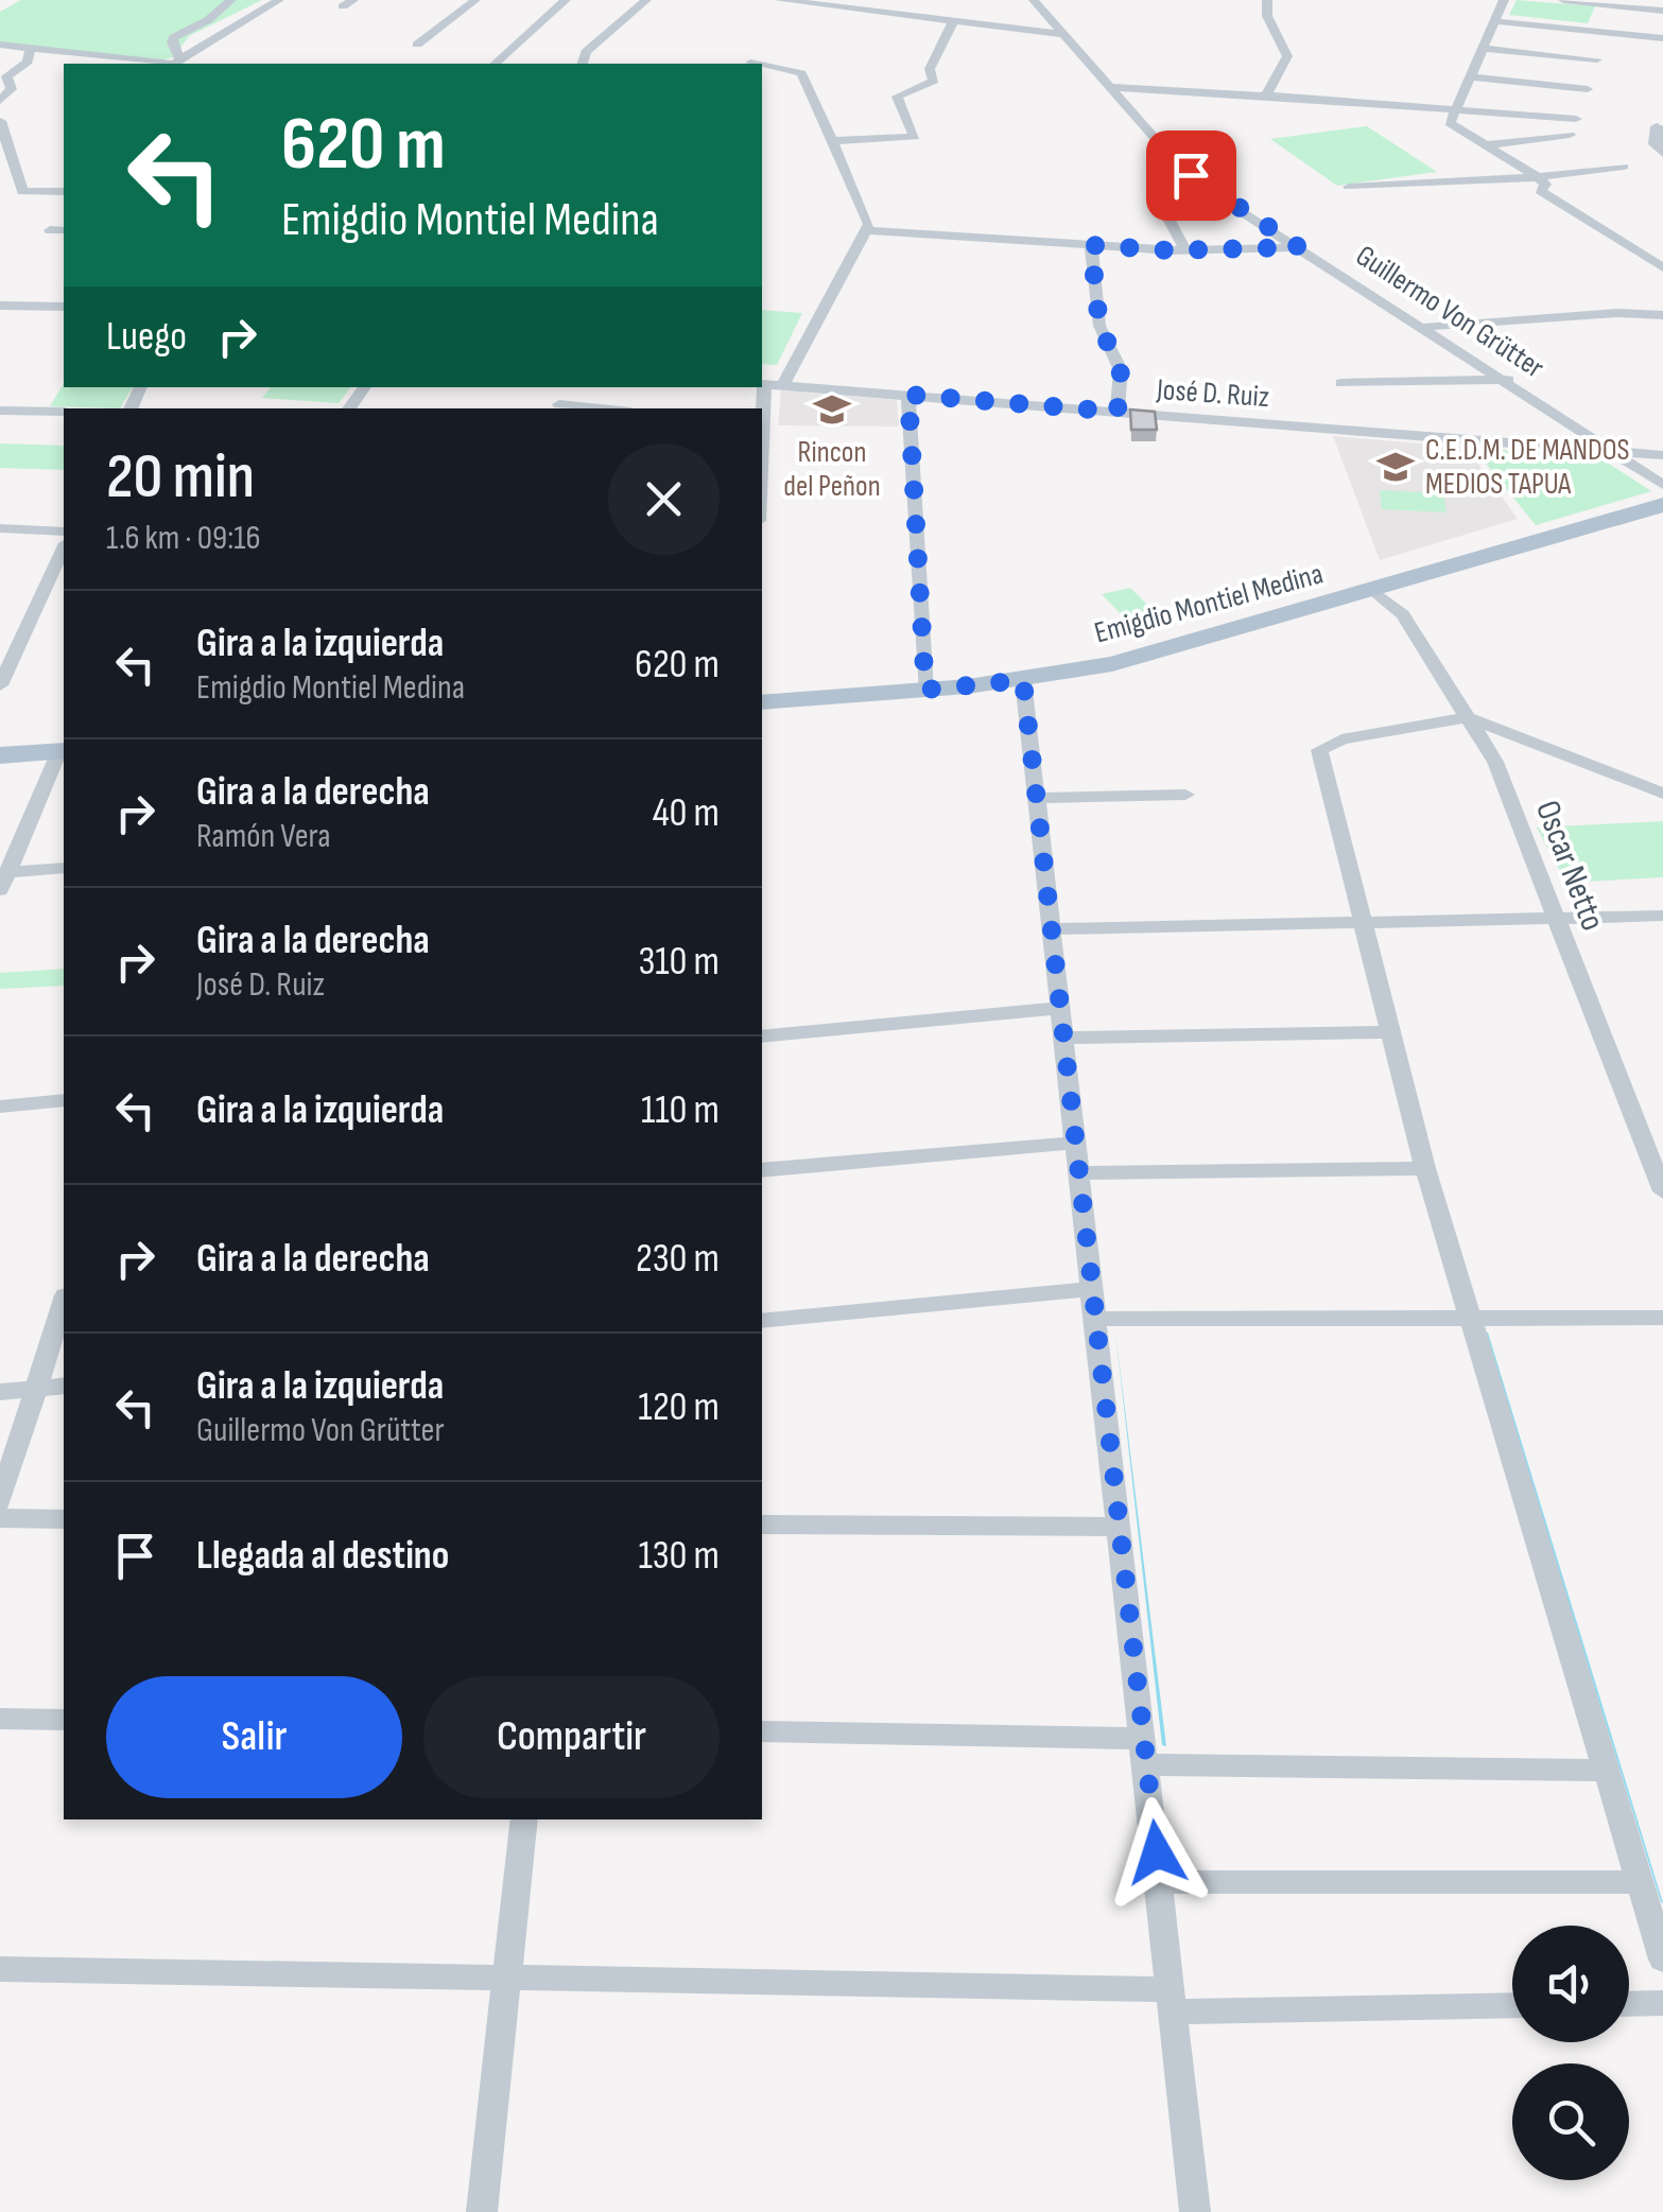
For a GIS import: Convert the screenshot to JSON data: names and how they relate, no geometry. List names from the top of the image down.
{
  "streets": {
    "main road": ["Emigdio Montiel Medina"],
    "street": ["Guillermo Von Grütter", "José D. Ruiz", "Oscar Netto"]
  },
  "crossings": [
    ["Guillermo Von Grütter", "José D. Ruiz"],
    ["Guillermo Von Grütter", "Emigdio Montiel Medina"],
    ["Emigdio Montiel Medina", "Oscar Netto"]
  ],
  "places": {
    "school or university": ["Rincon del Peñon", "C.E.D.M. DE MANDOS MEDIOS TAPUA"]
  },
  "page": {
    "turn": ["620 m", "Emigdio Montiel Medina"],
    "then": "Luego",
    "heading": ["20 min", "1.6 km · 09:16"],
    "list": [
      {
        "name": "Gira a la izquierda",
        "note": "Emigdio Montiel Medina",
        "value": "620 m"
      },
      {
        "name": "Gira a la derecha",
        "note": "Ramón Vera",
        "value": "40 m"
      },
      {
        "name": "Gira a la derecha",
        "note": "José D. Ruiz",
        "value": "310 m"
      },
      {
        "name": "Gira a la izquierda",
        "value": "110 m"
      },
      {
        "name": "Gira a la derecha",
        "value": "230 m"
      },
      {
        "name": "Gira a la izquierda",
        "note": "Guillermo Von Grütter",
        "value": "120 m"
      },
      {
        "name": "Llegada al destino",
        "value": "130 m"
      }
    ],
    "buttons": ["Salir", "Compartir"]
  }
}
